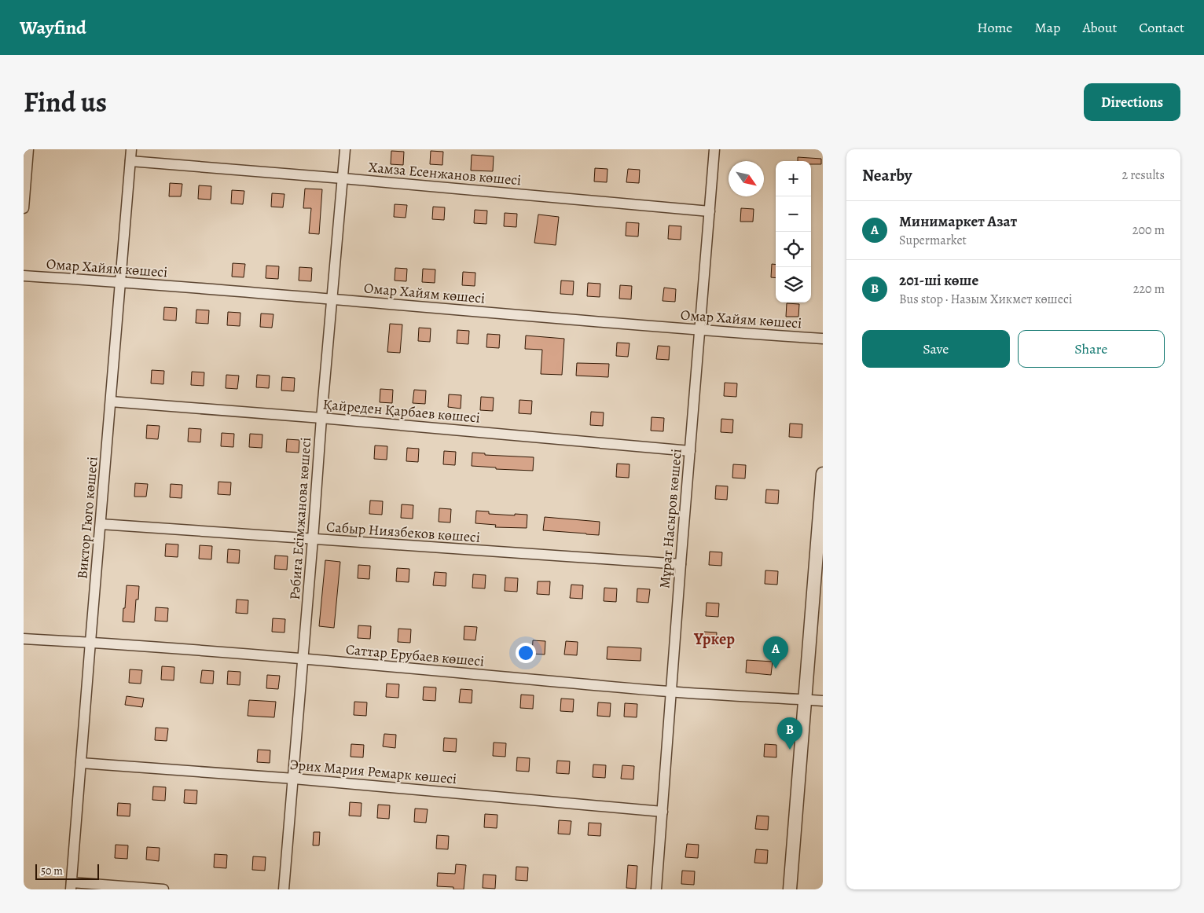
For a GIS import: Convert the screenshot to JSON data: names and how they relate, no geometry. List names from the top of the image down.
{
  "streets": {
    "street": [
      "Хамза Есенжанов көшесі",
      "Омар Хайям көшесі",
      "Қайреден Қарбаев көшесі",
      "Виктор Гюго көшесі",
      "Рәбиға Есімжанова көшесі",
      "Мұрат Насыров көшесі",
      "Сабыр Ниязбеков көшесі",
      "Саттар Ерубаев көшесі",
      "Эрих Мария Ремарк көшесі"
    ]
  },
  "crossings": [
    ["Хамза Есенжанов көшесі", "Виктор Гюго көшесі"],
    ["Хамза Есенжанов көшесі", "Рәбиға Есімжанова көшесі"],
    ["Хамза Есенжанов көшесі", "Мұрат Насыров көшесі"],
    ["Омар Хайям көшесі", "Виктор Гюго көшесі"],
    ["Омар Хайям көшесі", "Рәбиға Есімжанова көшесі"],
    ["Омар Хайям көшесі", "Мұрат Насыров көшесі"],
    ["Қайреден Қарбаев көшесі", "Виктор Гюго көшесі"],
    ["Қайреден Қарбаев көшесі", "Рәбиға Есімжанова көшесі"],
    ["Қайреден Қарбаев көшесі", "Мұрат Насыров көшесі"],
    ["Виктор Гюго көшесі", "Сабыр Ниязбеков көшесі"],
    ["Виктор Гюго көшесі", "Саттар Ерубаев көшесі"],
    ["Виктор Гюго көшесі", "Эрих Мария Ремарк көшесі"],
    ["Рәбиға Есімжанова көшесі", "Сабыр Ниязбеков көшесі"],
    ["Рәбиға Есімжанова көшесі", "Саттар Ерубаев көшесі"],
    ["Рәбиға Есімжанова көшесі", "Эрих Мария Ремарк көшесі"],
    ["Мұрат Насыров көшесі", "Сабыр Ниязбеков көшесі"],
    ["Мұрат Насыров көшесі", "Саттар Ерубаев көшесі"],
    ["Мұрат Насыров көшесі", "Эрих Мария Ремарк көшесі"]
  ],
  "districts": ["Үркер"],
  "scale_bar": "50 m",
  "north": "bottom right",
  "page": {
    "header": "Wayfind",
    "nav": [
      "Home",
      "Map",
      "About",
      "Contact"
    ],
    "title": "Find us",
    "buttons": [
      "Directions",
      ["Save", "Share"]
    ],
    "heading": ["Nearby", "2 results"],
    "map_buttons": ["+", "−"],
    "list": [
      {
        "mark": "A",
        "name": "Минимаркет Азат",
        "note": "Supermarket",
        "value": "200 m"
      },
      {
        "mark": "B",
        "name": "201-ші көше",
        "note": "Bus stop · Назым Хикмет көшесі",
        "value": "220 m"
      }
    ],
    "pins": ["A", "B"],
    "scale": "50 m"
  }
}
